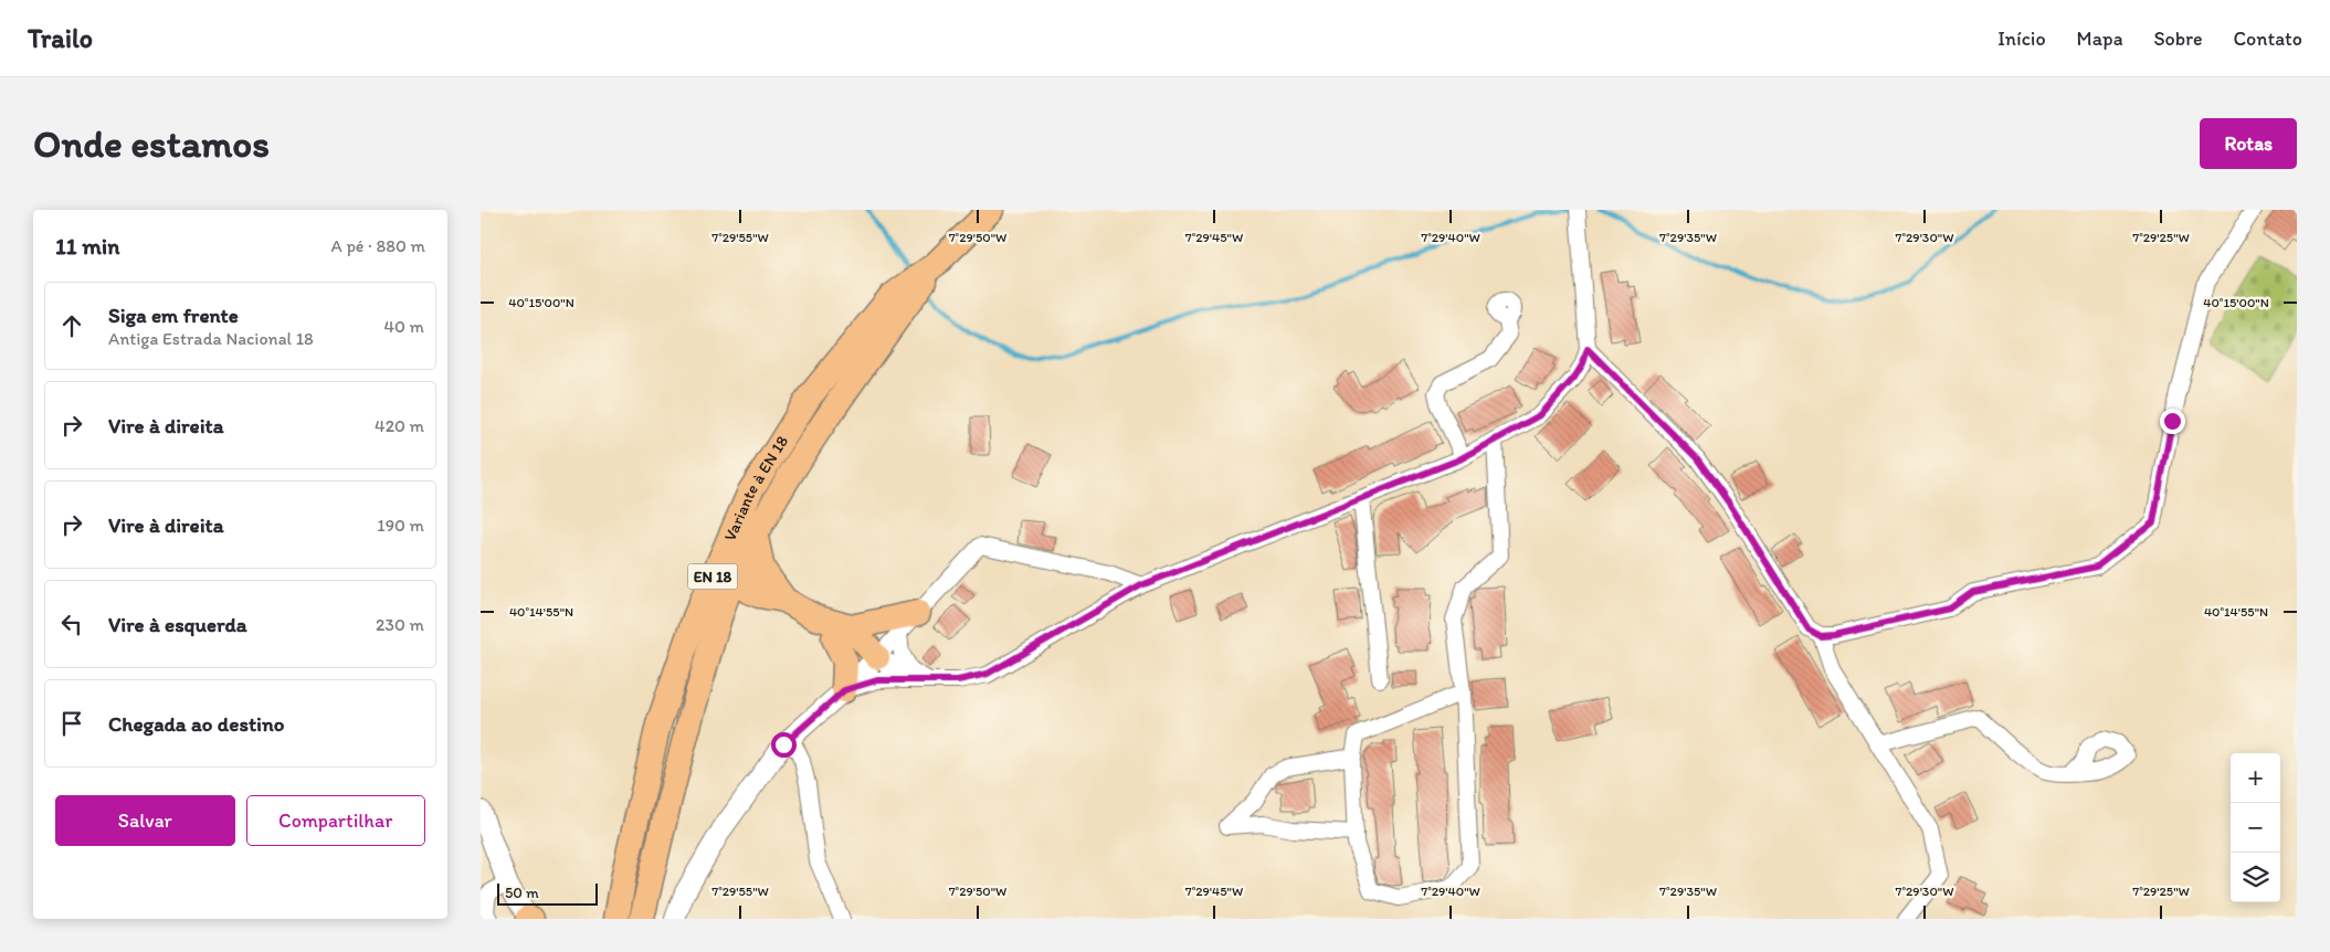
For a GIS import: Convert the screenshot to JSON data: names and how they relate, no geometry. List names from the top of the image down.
{
  "streets": {
    "main road": ["Variante à EN 18", "EN 18"]
  },
  "scale_bar": "50 m",
  "page": {
    "header": "Trailo",
    "nav": [
      "Início",
      "Mapa",
      "Sobre",
      "Contato"
    ],
    "buttons": [
      "Rotas",
      ["Salvar", "Compartilhar"]
    ],
    "title": "Onde estamos",
    "heading": ["11 min", "A pé · 880 m"],
    "list": [
      ["Siga em frente", "Antiga Estrada Nacional 18", "40 m"],
      ["Vire à direita", "420 m"],
      ["Vire à direita", "190 m"],
      ["Vire à esquerda", "230 m"],
      "Chegada ao destino"
    ],
    "map_buttons": ["+", "−"],
    "scale": "50 m"
  },
  "coordinates": [
    "7°29'55\"W",
    "7°29'50\"W",
    "7°29'45\"W",
    "7°29'40\"W",
    "7°29'35\"W",
    "7°29'30\"W",
    "7°29'25\"W",
    "40°15'00\"N",
    "40°14'55\"N"
  ]
}
